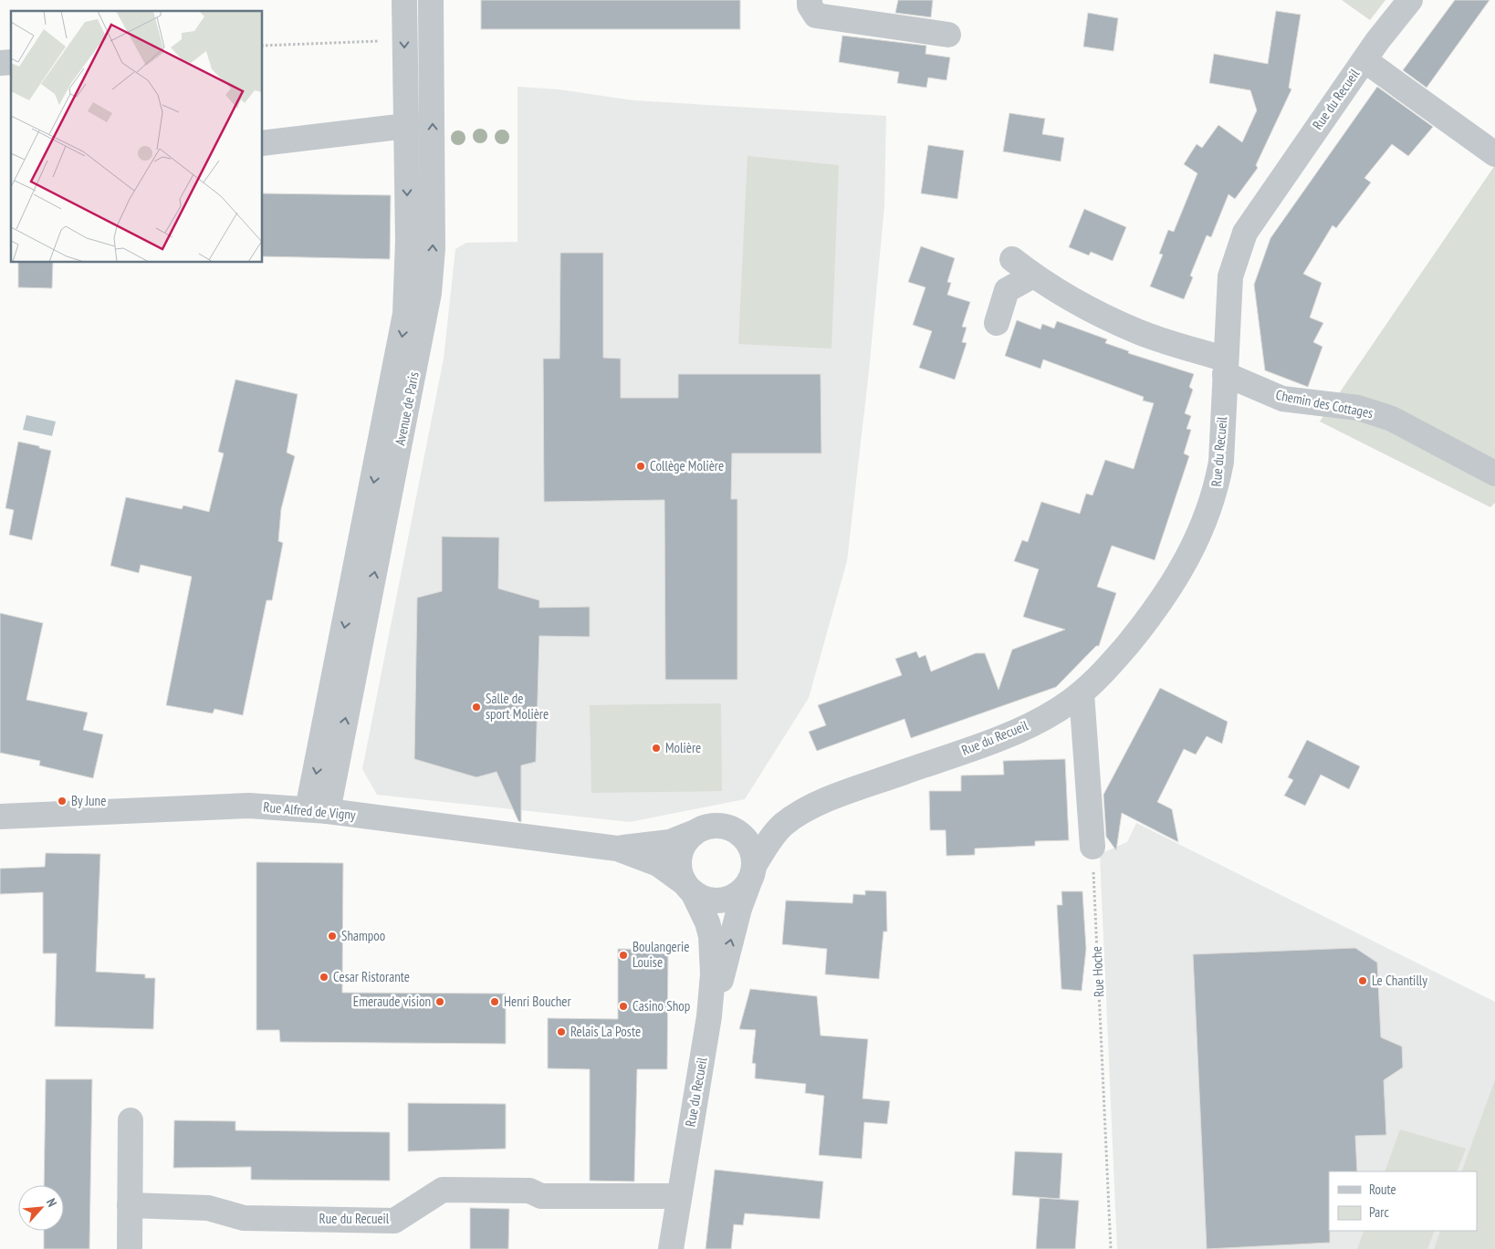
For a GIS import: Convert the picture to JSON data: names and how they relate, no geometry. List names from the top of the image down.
{
  "streets": {
    "street": [
      "Rue du Recueil",
      "Chemin des Cottages",
      "Avenue de Paris",
      "Rue Alfred de Vigny"
    ],
    "path": ["Rue Hoche"]
  },
  "crossings": [
    ["Rue du Recueil", "Chemin des Cottages"],
    ["Rue du Recueil", "Rue Alfred de Vigny"],
    ["Avenue de Paris", "Rue Alfred de Vigny"]
  ],
  "places": [
    "Collège Molière",
    "Salle de sport Molière",
    "Molière",
    "By June",
    "Shampoo",
    "Boulangerie Louise",
    "Cesar Ristorante",
    "Le Chantilly",
    "Emeraude vision",
    "Henri Boucher",
    "Casino Shop",
    "Relais La Poste"
  ],
  "legend": ["Route", "Parc"],
  "north": "top right"
}
